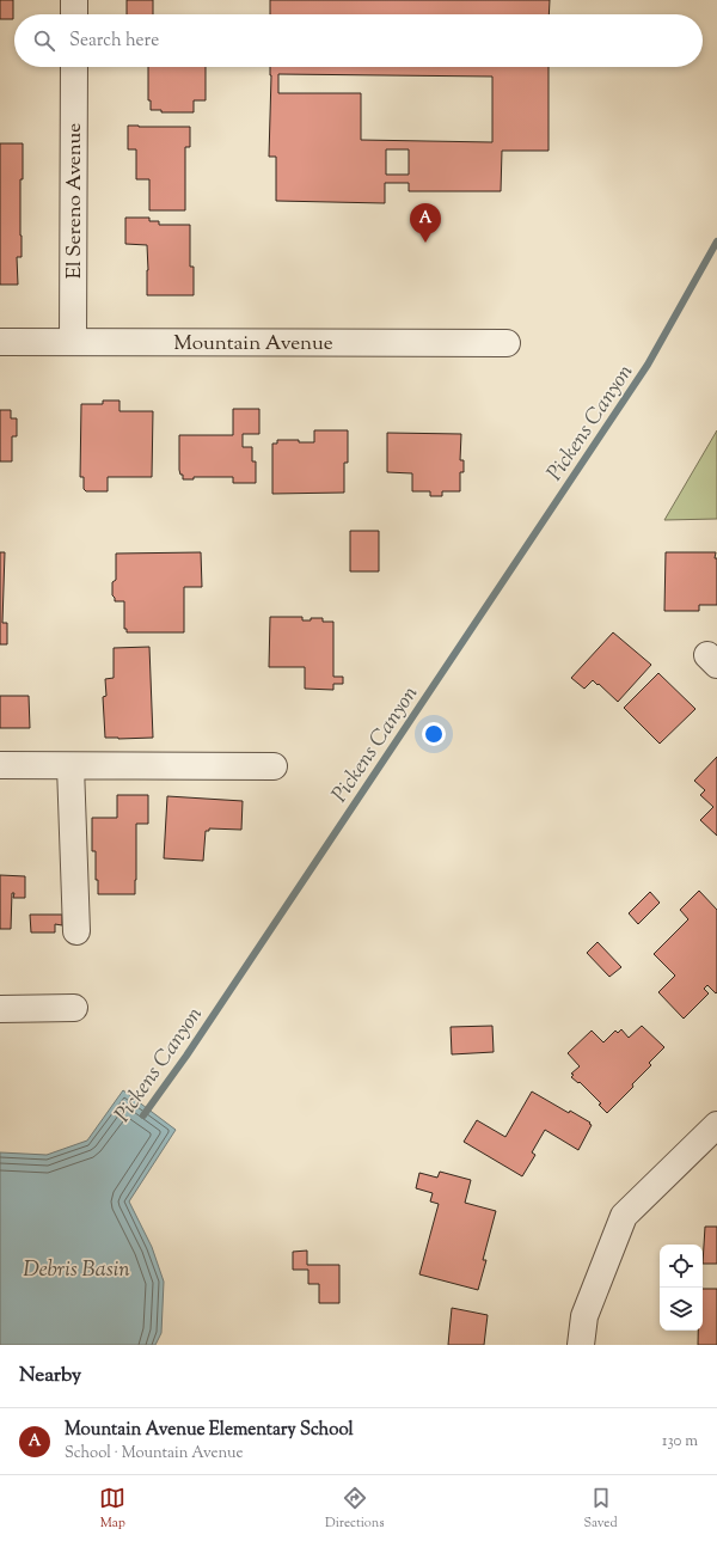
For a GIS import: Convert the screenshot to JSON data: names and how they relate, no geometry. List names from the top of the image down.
{
  "streets": {
    "street": ["El Sereno Avenue", "Mountain Avenue"]
  },
  "crossings": [
    ["El Sereno Avenue", "Mountain Avenue"]
  ],
  "water": ["Pickens Canyon", "Debris Basin"],
  "page": {
    "search": "Search here",
    "pins": "A",
    "heading": "Nearby",
    "list": [
      {
        "mark": "A",
        "name": "Mountain Avenue Elementary School",
        "note": "School · Mountain Avenue",
        "value": "130 m"
      }
    ],
    "nav": ["Map", "Directions", "Saved"]
  }
}
